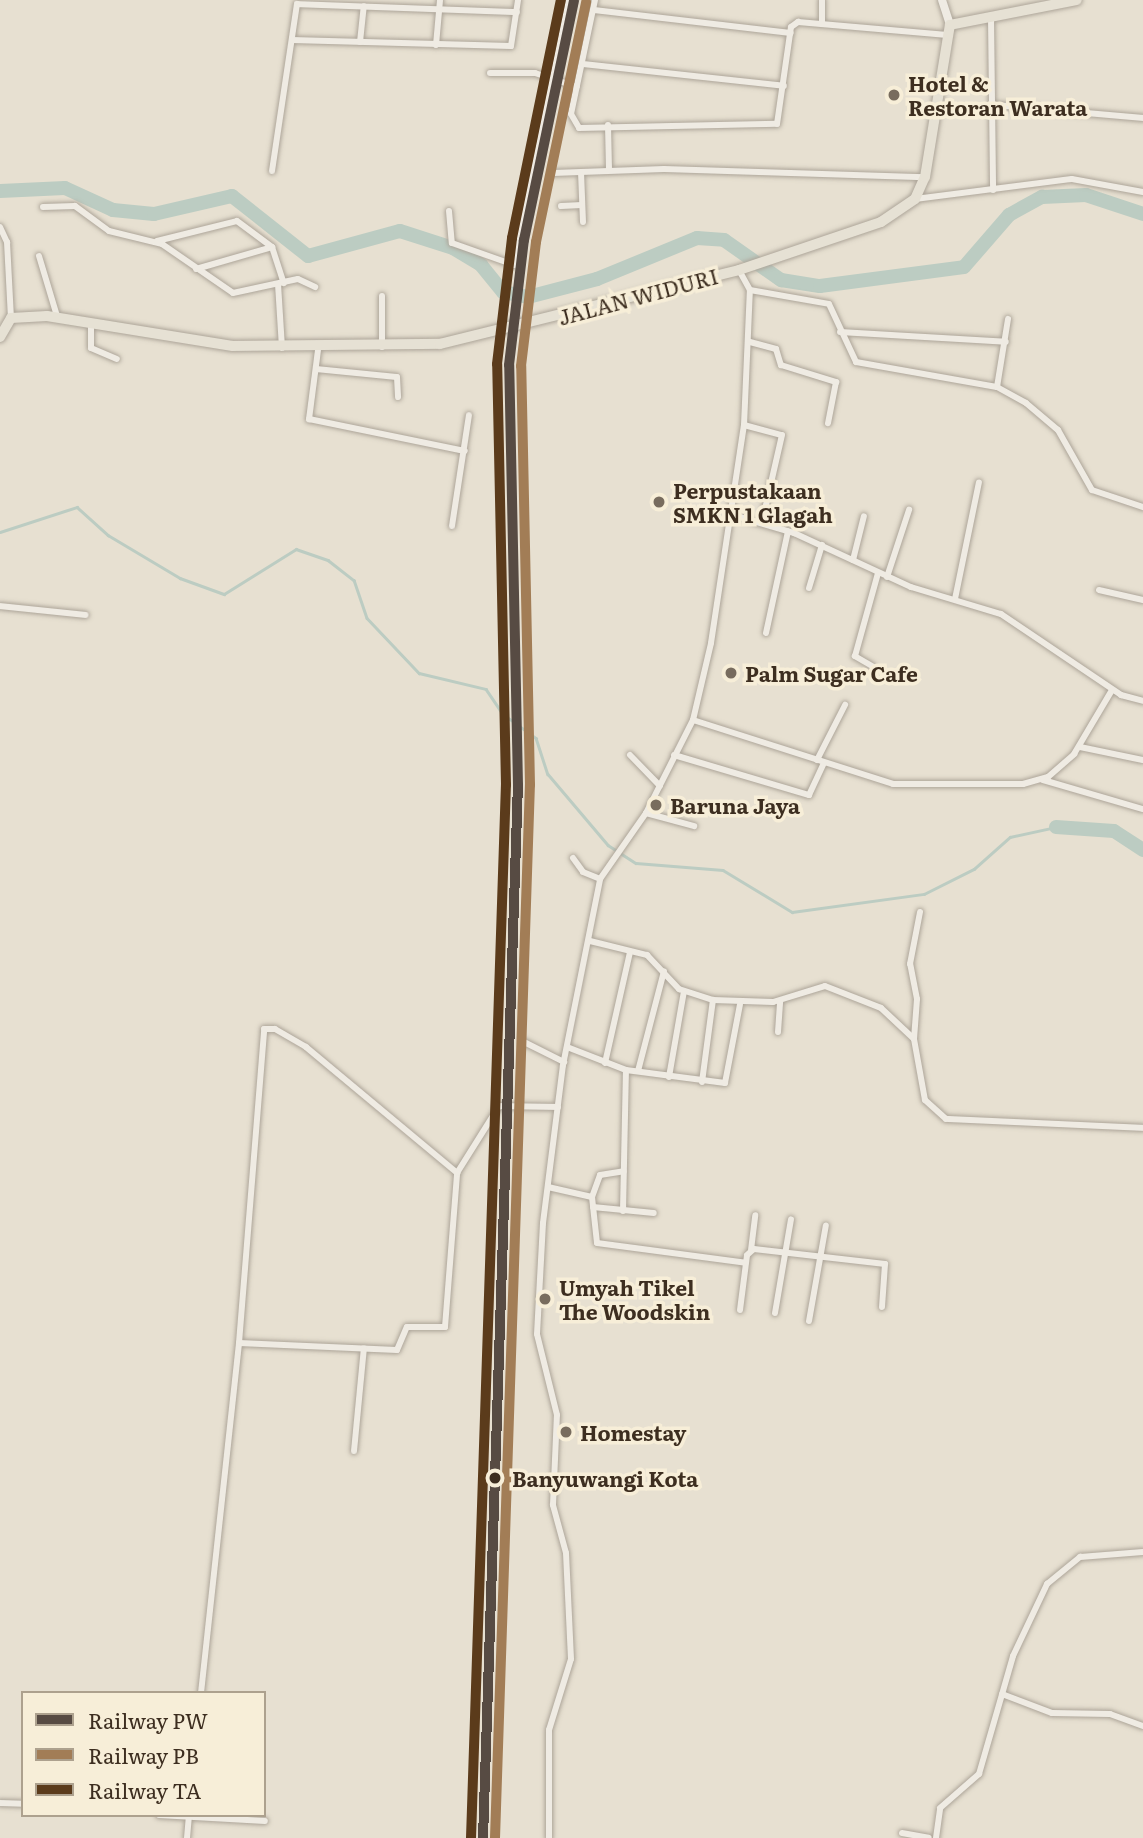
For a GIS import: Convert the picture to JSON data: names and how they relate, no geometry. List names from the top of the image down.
{
  "streets": {
    "main road": ["JALAN WIDURI"]
  },
  "places": [
    "Hotel & Restoran Warata",
    "Perpustakaan SMKN 1 Glagah",
    "Palm Sugar Cafe",
    "Baruna Jaya",
    "Umyah Tikel The Woodskin",
    "Homestay",
    "Banyuwangi Kota"
  ],
  "lines": ["rail line PW", "rail line TA", "rail line PB"],
  "legend": ["Railway PW", "Railway PB", "Railway TA"]
}
